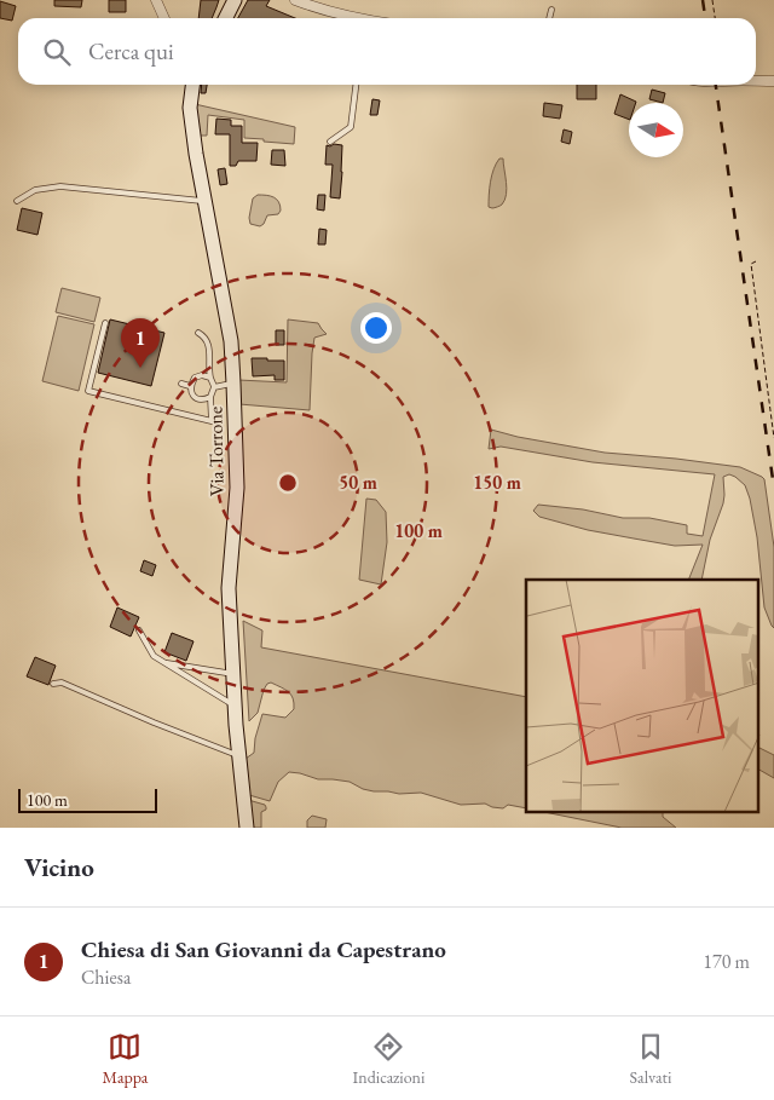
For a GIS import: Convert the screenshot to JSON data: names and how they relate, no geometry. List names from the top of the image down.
{
  "streets": {
    "main road": ["Via Torrone"]
  },
  "scale_bar": "100 m",
  "north": "right",
  "page": {
    "search": "Cerca qui",
    "pins": "1",
    "scale": "100 m",
    "heading": "Vicino",
    "list": [
      {
        "mark": "1",
        "name": "Chiesa di San Giovanni da Capestrano",
        "note": "Chiesa",
        "value": "170 m"
      }
    ],
    "nav": ["Mappa", "Indicazioni", "Salvati"]
  },
  "rings": ["50 m", "150 m", "100 m"]
}
